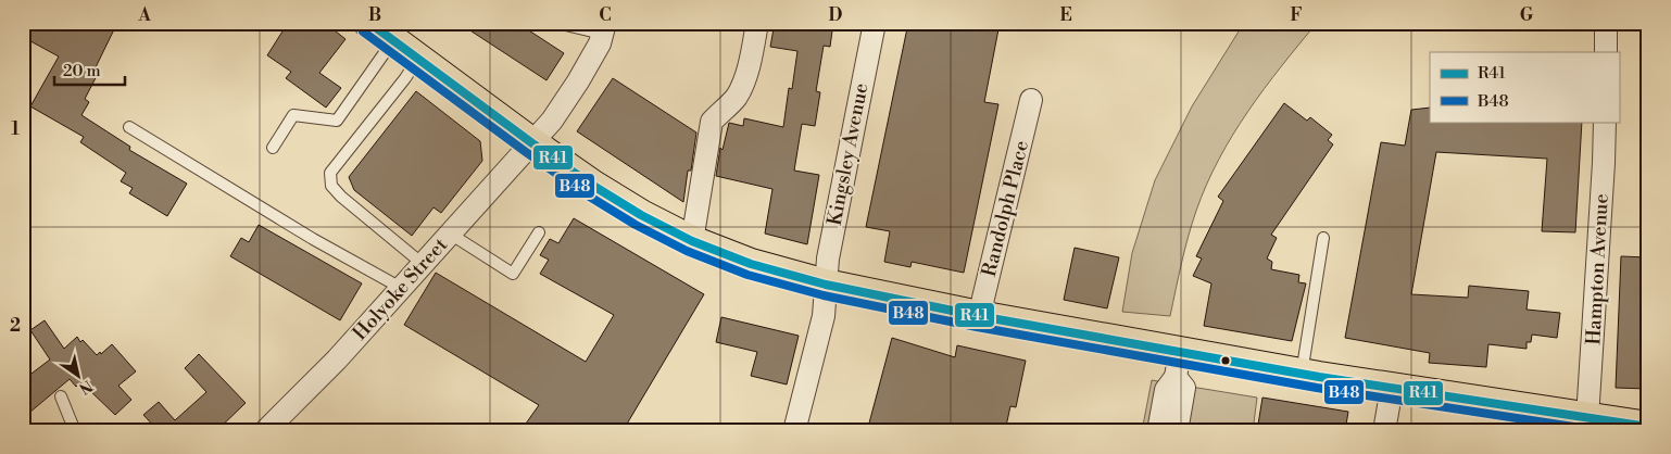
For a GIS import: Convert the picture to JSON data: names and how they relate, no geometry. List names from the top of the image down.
{
  "streets": {
    "street": [
      "Kingsley Avenue",
      "Randolph Place",
      "Hampton Avenue",
      "Holyoke Street"
    ]
  },
  "lines": ["transit line R41", "transit line B48"],
  "legend": ["R41", "B48"],
  "scale_bar": "20 m",
  "north": "bottom right",
  "grid": {
    "columns": [
      "A",
      "B",
      "C",
      "D",
      "E",
      "F",
      "G"
    ],
    "rows": ["1", "2"]
  }
}
